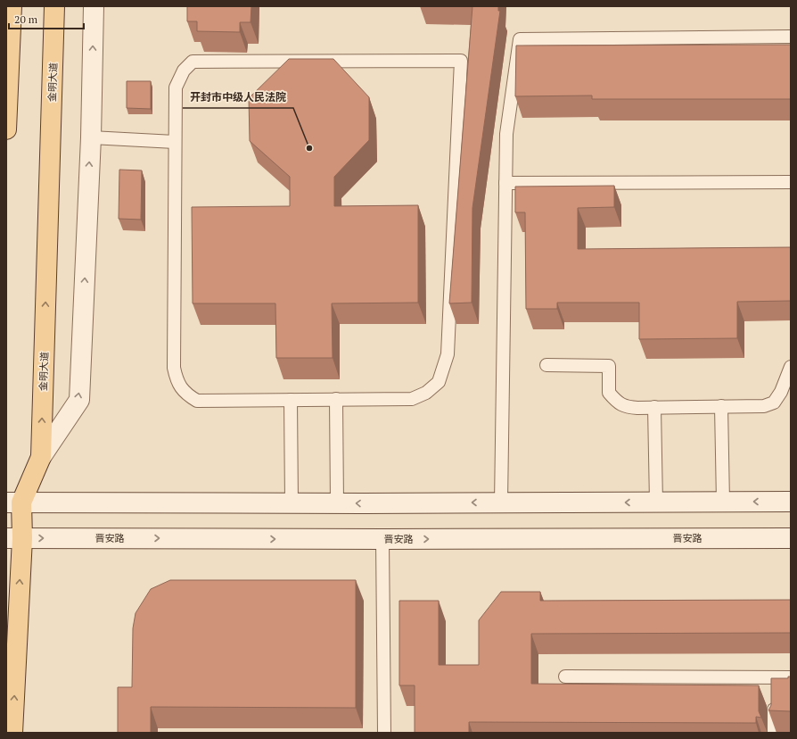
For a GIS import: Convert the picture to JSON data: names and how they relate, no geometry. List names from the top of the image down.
{
  "streets": {
    "main road": ["金明大道", "晋安路"]
  },
  "crossings": [
    ["金明大道", "晋安路"]
  ],
  "places": ["开封市中级人民法院"],
  "scale_bar": "20 m"
}
